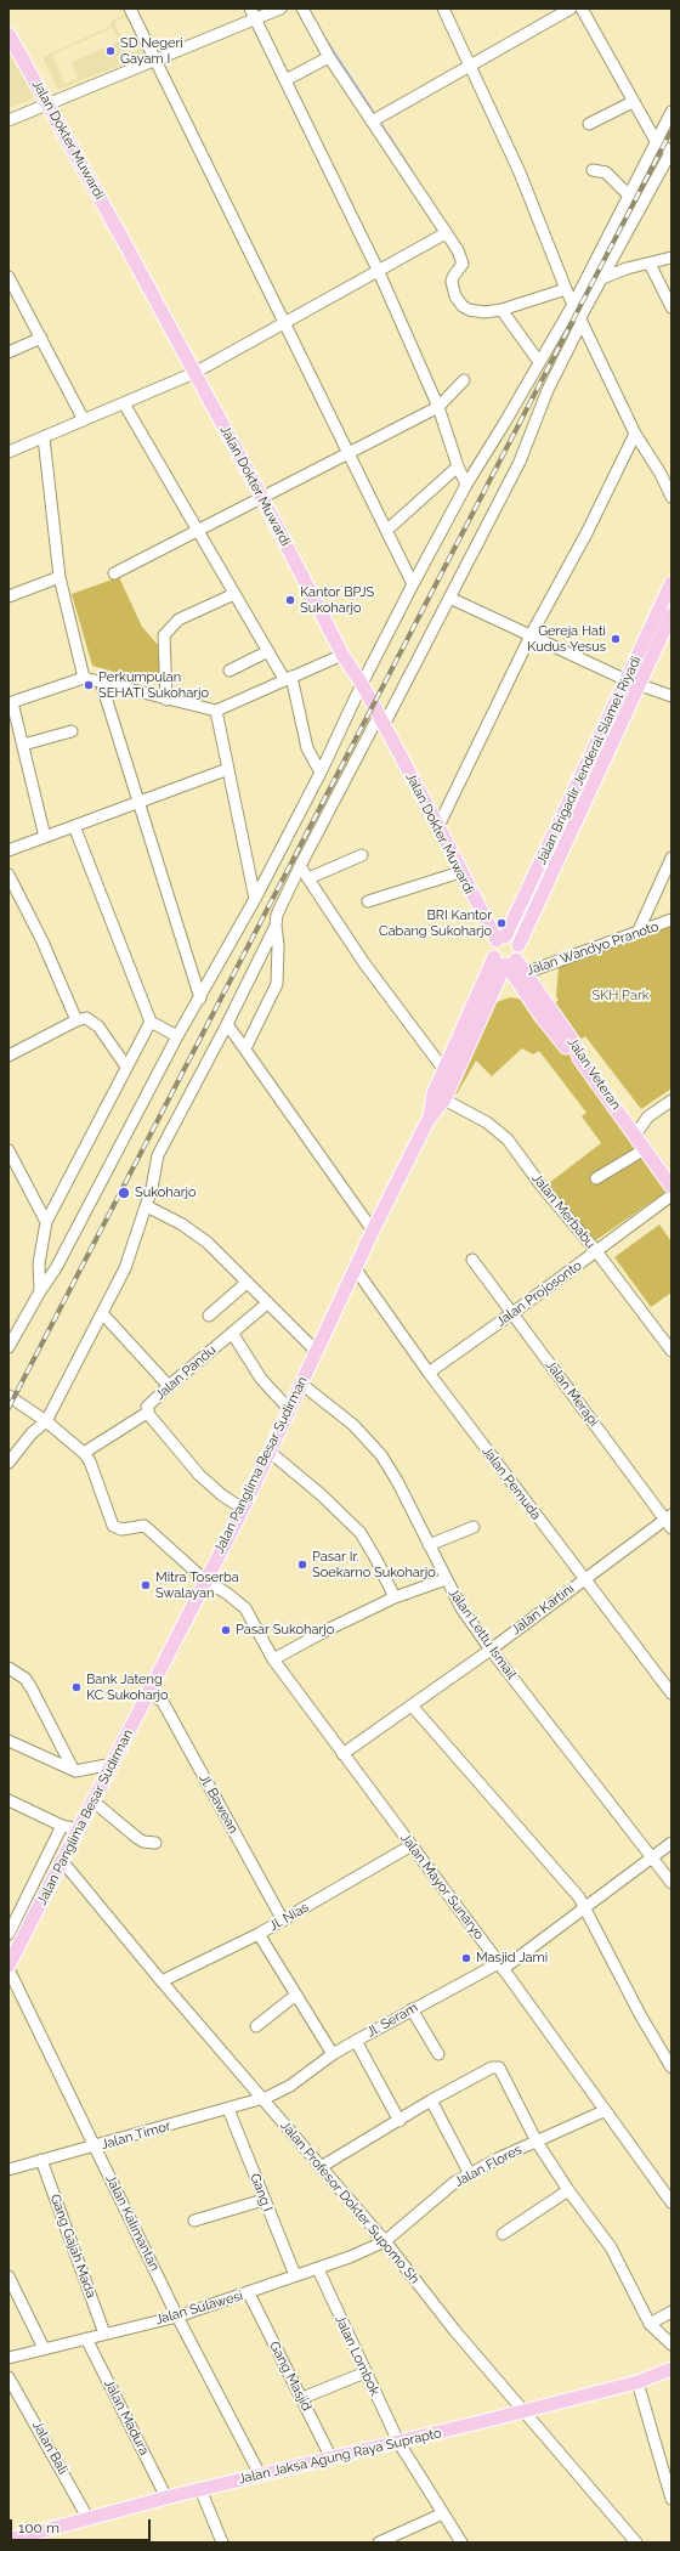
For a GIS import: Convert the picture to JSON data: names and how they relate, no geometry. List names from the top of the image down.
{
  "streets": {
    "main road": [
      "Jalan Dokter Muwardi",
      "Jalan Brigadir Jenderal Slamet Riyadi",
      "Jalan Veteran",
      "Jalan Panglima Besar Sudirman",
      "Jalan Jaksa Agung Raya Suprapto"
    ],
    "street": [
      "Jalan Wandyo Pranoto",
      "Jalan Merbabu",
      "Jalan Projosonto",
      "Jalan Pandu",
      "Jalan Merapi",
      "Jalan Pemuda",
      "Jalan Kartini",
      "Jalan Lettu Ismail",
      "Jl. Bawean",
      "Jalan Mayor Sunaryo",
      "Jl. Nias",
      "Jl. Seram",
      "Jalan Timor",
      "Jalan Flores",
      "Gang I",
      "Jalan Profesor Dokter Supomo Sh",
      "Jalan Kalimantan",
      "Gang Gajah Mada",
      "Jalan Sulawesi",
      "Jalan Lombok",
      "Gang Masjid",
      "Jalan Madura",
      "Jalan Bali"
    ]
  },
  "crossings": [
    ["Jalan Dokter Muwardi", "Jalan Brigadir Jenderal Slamet Riyadi"],
    ["Jalan Dokter Muwardi", "Jalan Veteran"],
    ["Jalan Dokter Muwardi", "Jalan Panglima Besar Sudirman"],
    ["Jalan Brigadir Jenderal Slamet Riyadi", "Jalan Veteran"],
    ["Jalan Brigadir Jenderal Slamet Riyadi", "Jalan Panglima Besar Sudirman"],
    ["Jalan Wandyo Pranoto", "Jalan Veteran"],
    ["Jalan Veteran", "Jalan Panglima Besar Sudirman"],
    ["Jalan Merbabu", "Jalan Projosonto"],
    ["Jalan Merbabu", "Jalan Panglima Besar Sudirman"],
    ["Jalan Projosonto", "Jalan Merapi"],
    ["Jalan Projosonto", "Jalan Pemuda"],
    ["Jalan Pandu", "Jalan Panglima Besar Sudirman"],
    ["Jalan Merapi", "Jalan Kartini"],
    ["Jalan Panglima Besar Sudirman", "Jalan Pemuda"],
    ["Jalan Panglima Besar Sudirman", "Jalan Lettu Ismail"],
    ["Jalan Panglima Besar Sudirman", "Jl. Bawean"],
    ["Jalan Panglima Besar Sudirman", "Jalan Mayor Sunaryo"],
    ["Jalan Panglima Besar Sudirman", "Jalan Profesor Dokter Supomo Sh"],
    ["Jalan Panglima Besar Sudirman", "Jalan Kalimantan"],
    ["Jalan Pemuda", "Jalan Kartini"],
    ["Jalan Kartini", "Jalan Lettu Ismail"],
    ["Jalan Kartini", "Jalan Mayor Sunaryo"],
    ["Jalan Lettu Ismail", "Jl. Seram"],
    ["Jl. Bawean", "Jl. Nias"],
    ["Jalan Mayor Sunaryo", "Jl. Nias"],
    ["Jalan Mayor Sunaryo", "Jl. Seram"],
    ["Jalan Mayor Sunaryo", "Jalan Flores"],
    ["Jl. Nias", "Jalan Profesor Dokter Supomo Sh"],
    ["Jl. Seram", "Jalan Timor"],
    ["Jl. Seram", "Jalan Profesor Dokter Supomo Sh"],
    ["Jalan Timor", "Gang I"],
    ["Jalan Timor", "Jalan Profesor Dokter Supomo Sh"],
    ["Jalan Timor", "Jalan Kalimantan"],
    ["Jalan Timor", "Gang Gajah Mada"],
    ["Jalan Flores", "Jalan Profesor Dokter Supomo Sh"],
    ["Jalan Flores", "Jalan Sulawesi"],
    ["Gang I", "Jalan Sulawesi"],
    ["Jalan Profesor Dokter Supomo Sh", "Jalan Sulawesi"],
    ["Jalan Profesor Dokter Supomo Sh", "Jalan Jaksa Agung Raya Suprapto"],
    ["Jalan Kalimantan", "Jalan Sulawesi"],
    ["Jalan Kalimantan", "Jalan Jaksa Agung Raya Suprapto"],
    ["Gang Gajah Mada", "Jalan Sulawesi"],
    ["Jalan Sulawesi", "Jalan Lombok"],
    ["Jalan Sulawesi", "Gang Masjid"],
    ["Jalan Sulawesi", "Jalan Madura"],
    ["Jalan Lombok", "Jalan Jaksa Agung Raya Suprapto"],
    ["Gang Masjid", "Jalan Jaksa Agung Raya Suprapto"],
    ["Jalan Madura", "Jalan Jaksa Agung Raya Suprapto"],
    ["Jalan Bali", "Jalan Jaksa Agung Raya Suprapto"]
  ],
  "parks": ["SKH Park"],
  "places": [
    "SD Negeri Gayam I",
    "Kantor BPJS Sukoharjo",
    "Gereja Hati Kudus Yesus",
    "Perkumpulan SEHATI Sukoharjo",
    "BRI Kantor Cabang Sukoharjo",
    "Sukoharjo",
    "Pasar Ir. Soekarno Sukoharjo",
    "Mitra Toserba Swalayan",
    "Pasar Sukoharjo",
    "Bank Jateng KC Sukoharjo",
    "Masjid Jami"
  ],
  "scale_bar": "100 m"
}
